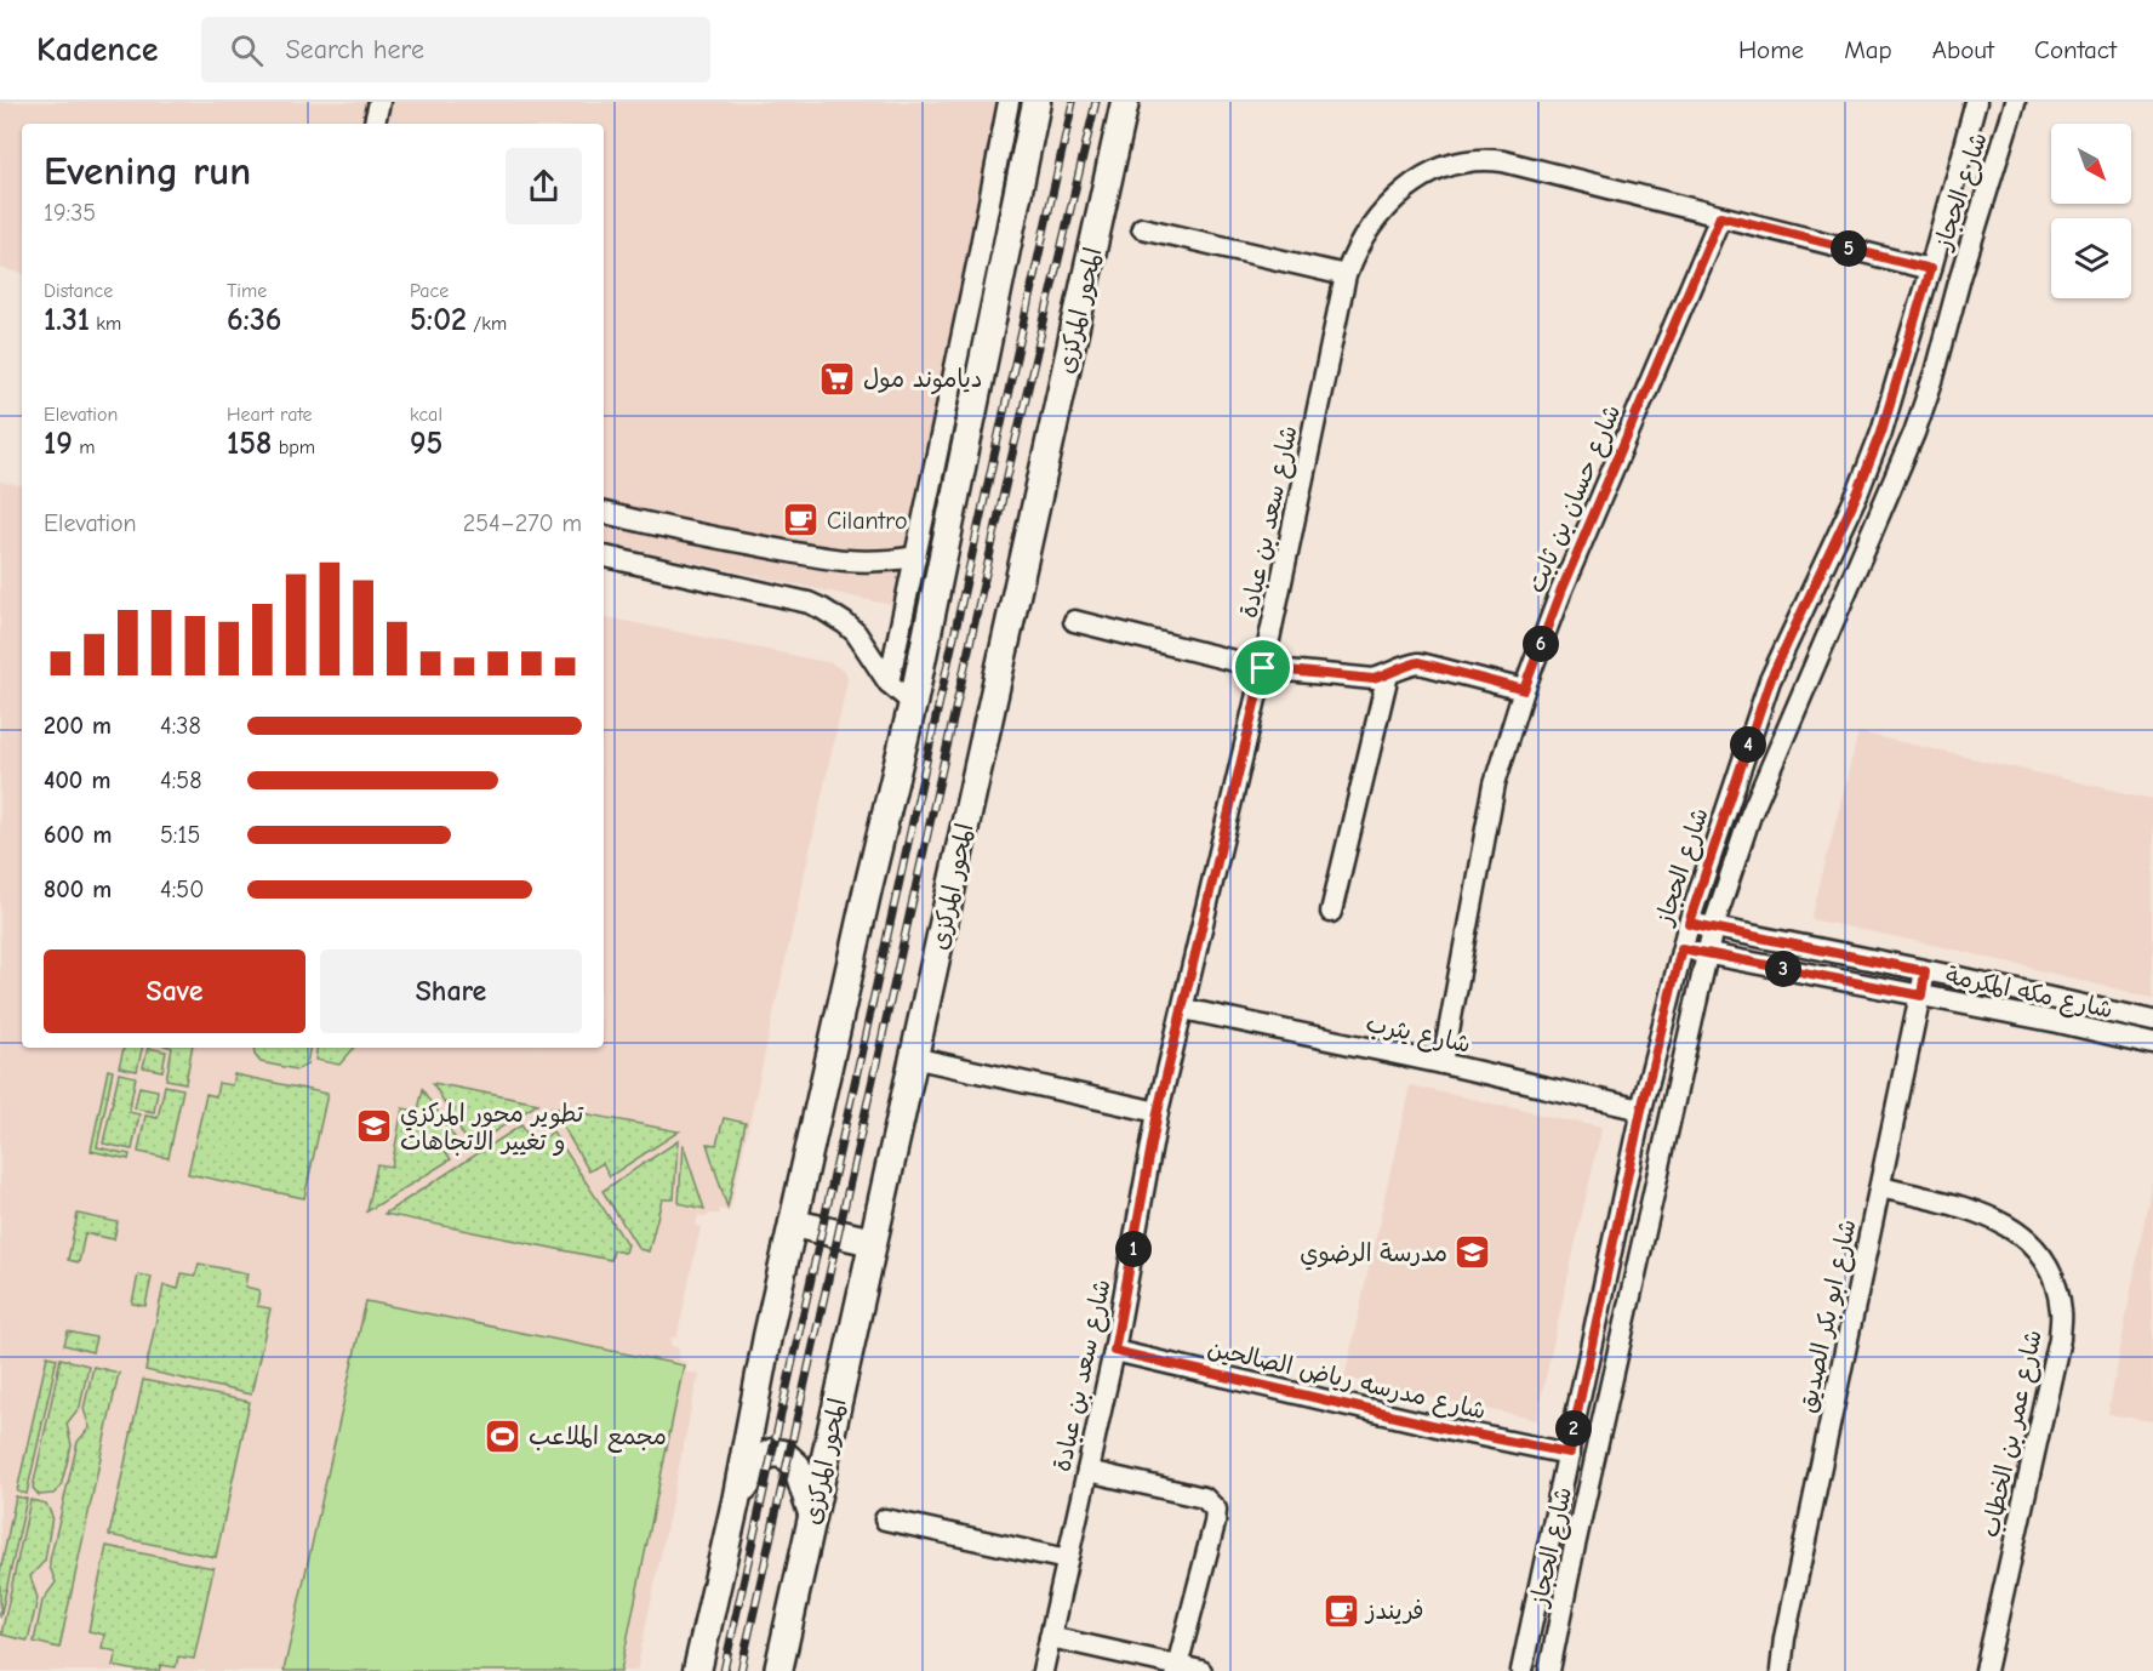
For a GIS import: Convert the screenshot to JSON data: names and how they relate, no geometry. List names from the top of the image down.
{
  "streets": {
    "main road": ["المحور المركزى"],
    "street": [
      "شارع الحجاز",
      "شارع حسان بن ثابت",
      "شارع سعد بن عبادة",
      "شارع مكه المكرمة",
      "شارع يثرب",
      "شارع ابو بكر الصديق",
      "شارع مدرسه رياض الصالحين",
      "شارع عمر بن الخطاب"
    ]
  },
  "crossings": [
    ["شارع الحجاز", "شارع سعد بن عبادة"],
    ["شارع الحجاز", "شارع مكه المكرمة"],
    ["شارع الحجاز", "شارع يثرب"],
    ["شارع الحجاز", "شارع مدرسه رياض الصالحين"],
    ["شارع حسان بن ثابت", "شارع سعد بن عبادة"],
    ["شارع حسان بن ثابت", "شارع يثرب"],
    ["شارع سعد بن عبادة", "شارع يثرب"],
    ["شارع سعد بن عبادة", "شارع مدرسه رياض الصالحين"],
    ["شارع مكه المكرمة", "شارع ابو بكر الصديق"],
    ["شارع ابو بكر الصديق", "شارع عمر بن الخطاب"]
  ],
  "places": {
    "supermarket": ["دياموند مول"],
    "cafe": ["Cilantro", "فريندز"],
    "school or university": ["تطوير محور المركزي و تغيير الاتجاهات", "مدرسة الرضوي"],
    "sports": ["مجمع الملاعب"]
  },
  "north": "bottom right",
  "page": {
    "header": "Kadence",
    "search": "Search here",
    "nav": [
      "Home",
      "Map",
      "About",
      "Contact"
    ],
    "heading": ["Evening run", "19:35"],
    "pins": [
      "5",
      "6",
      "4",
      "3",
      "1",
      "2"
    ],
    "stats": [
      ["Distance", "1.31 km"],
      ["Time", "6:36"],
      ["Pace", "5:02 /km"],
      ["Elevation", "19 m"],
      ["Heart rate", "158 bpm"],
      ["kcal", "95"]
    ],
    "chart": ["Elevation", "254–270 m"],
    "list": [
      {
        "name": "200 m",
        "note": "4:38"
      },
      {
        "name": "400 m",
        "note": "4:58"
      },
      {
        "name": "600 m",
        "note": "5:15"
      },
      {
        "name": "800 m",
        "note": "4:50"
      }
    ],
    "buttons": ["Save", "Share"]
  }
}
